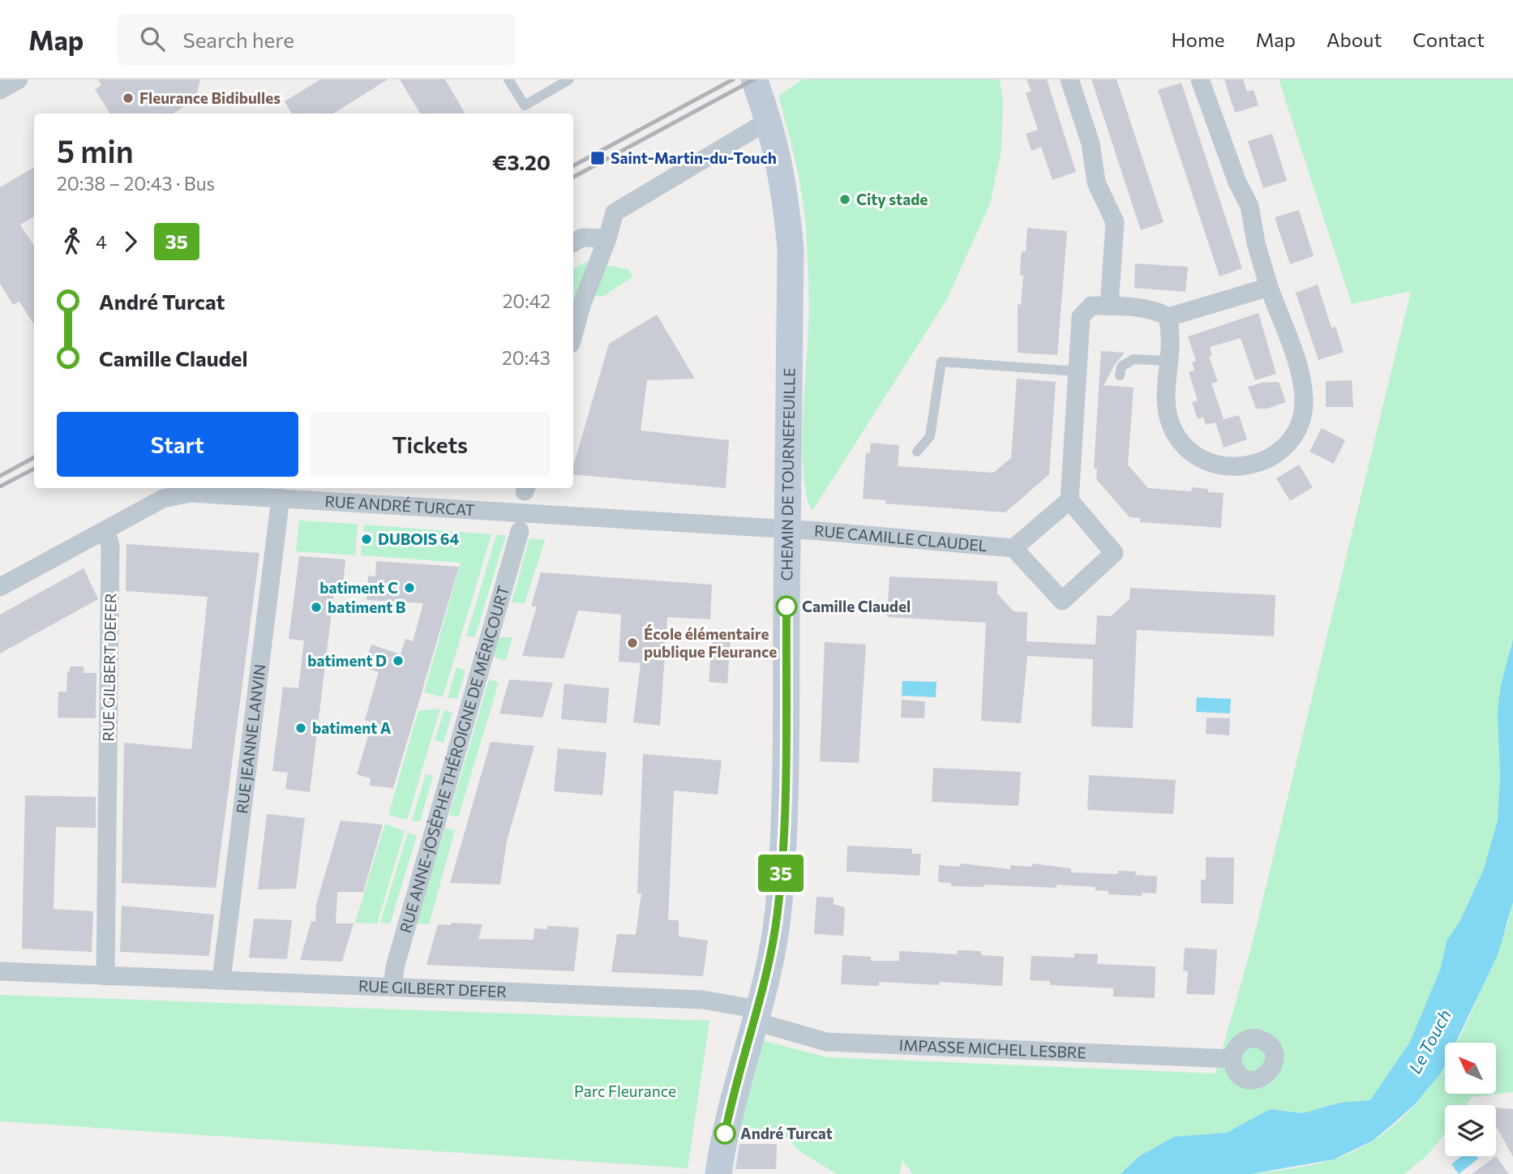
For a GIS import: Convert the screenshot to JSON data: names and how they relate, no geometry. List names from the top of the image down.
{
  "streets": {
    "street": [
      "CHEMIN DE TOURNEFEUILLE",
      "RUE ANDRÉ TURCAT",
      "RUE CAMILLE CLAUDEL",
      "RUE GILBERT DEFER",
      "RUE JEANNE LANVIN",
      "RUE ANNE-JOSÈPHE THÉROIGNE DE MÉRICOURT",
      "IMPASSE MICHEL LESBRE"
    ]
  },
  "crossings": [
    ["CHEMIN DE TOURNEFEUILLE", "RUE ANDRÉ TURCAT"],
    ["CHEMIN DE TOURNEFEUILLE", "RUE CAMILLE CLAUDEL"],
    ["CHEMIN DE TOURNEFEUILLE", "RUE GILBERT DEFER"],
    ["CHEMIN DE TOURNEFEUILLE", "IMPASSE MICHEL LESBRE"],
    ["RUE ANDRÉ TURCAT", "RUE CAMILLE CLAUDEL"],
    ["RUE ANDRÉ TURCAT", "RUE GILBERT DEFER"],
    ["RUE ANDRÉ TURCAT", "RUE JEANNE LANVIN"],
    ["RUE GILBERT DEFER", "RUE JEANNE LANVIN"],
    ["RUE GILBERT DEFER", "RUE ANNE-JOSÈPHE THÉROIGNE DE MÉRICOURT"],
    ["RUE GILBERT DEFER", "IMPASSE MICHEL LESBRE"]
  ],
  "water": ["Le Touch"],
  "parks": ["Parc Fleurance"],
  "places": {
    "other": [
      "Fleurance Bidibulles",
      "City stade",
      "DUBOIS 64",
      "batiment C",
      "Camille Claudel",
      "batiment B",
      "École élémentaire publique Fleurance",
      "batiment D",
      "batiment A",
      "André Turcat"
    ],
    "transit": ["Saint-Martin-du-Touch"]
  },
  "lines": ["bus line 35"],
  "north": "top left",
  "page": {
    "header": "Map",
    "search": "Search here",
    "nav": [
      "Home",
      "Map",
      "About",
      "Contact"
    ],
    "on_map": "35",
    "heading": ["5 min", "20:38 – 20:43 · Bus", "€3.20"],
    "legs": ["4", "35"],
    "list": [
      {
        "name": "André Turcat",
        "value": "20:42"
      },
      {
        "name": "Camille Claudel",
        "value": "20:43"
      }
    ],
    "buttons": ["Start", "Tickets"]
  }
}
